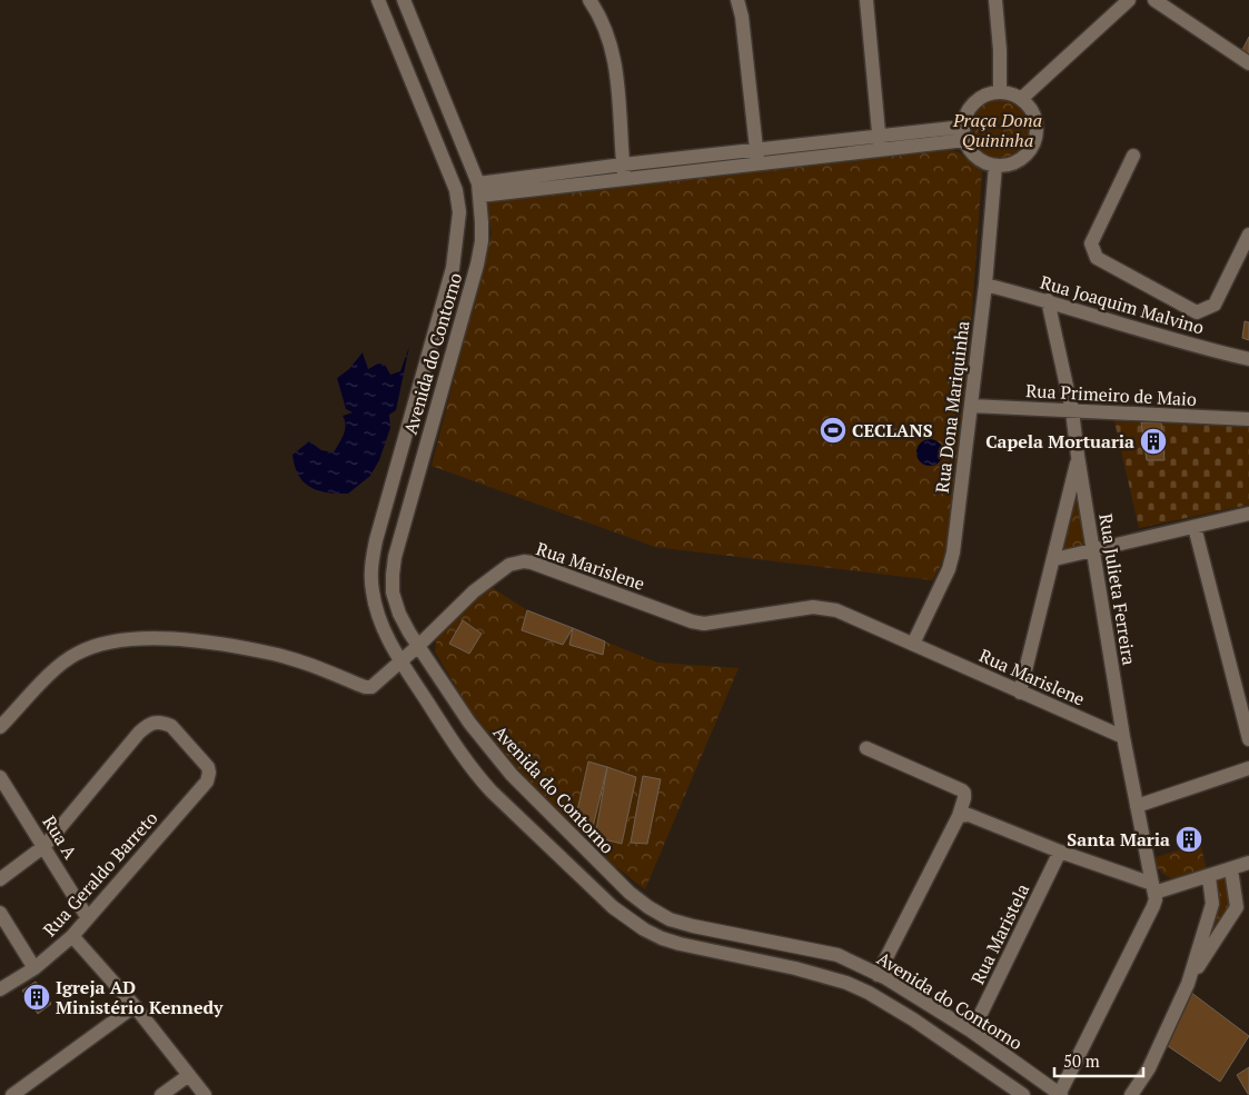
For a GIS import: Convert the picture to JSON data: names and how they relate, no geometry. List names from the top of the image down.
{
  "streets": {
    "street": [
      "Rua Joaquim Malvino",
      "Avenida do Contorno",
      "Rua Primeiro de Maio",
      "Rua Dona Mariquinha",
      "Rua Marislene",
      "Rua Julieta Ferreira",
      "Rua A",
      "Rua Geraldo Barreto",
      "Rua Maristela"
    ]
  },
  "crossings": [
    ["Rua Joaquim Malvino", "Rua Dona Mariquinha"],
    ["Rua Joaquim Malvino", "Rua Julieta Ferreira"],
    ["Avenida do Contorno", "Rua Marislene"],
    ["Avenida do Contorno", "Rua Maristela"],
    ["Rua Primeiro de Maio", "Rua Dona Mariquinha"],
    ["Rua Primeiro de Maio", "Rua Julieta Ferreira"],
    ["Rua Dona Mariquinha", "Rua Marislene"],
    ["Rua Marislene", "Rua Julieta Ferreira"],
    ["Rua A", "Rua Geraldo Barreto"]
  ],
  "parks": ["Praça Dona Quininha"],
  "places": {
    "sports": ["CECLANS"],
    "building": ["Capela Mortuaria", "Santa Maria", "Igreja AD Ministério Kennedy"]
  },
  "scale_bar": "50 m"
}
